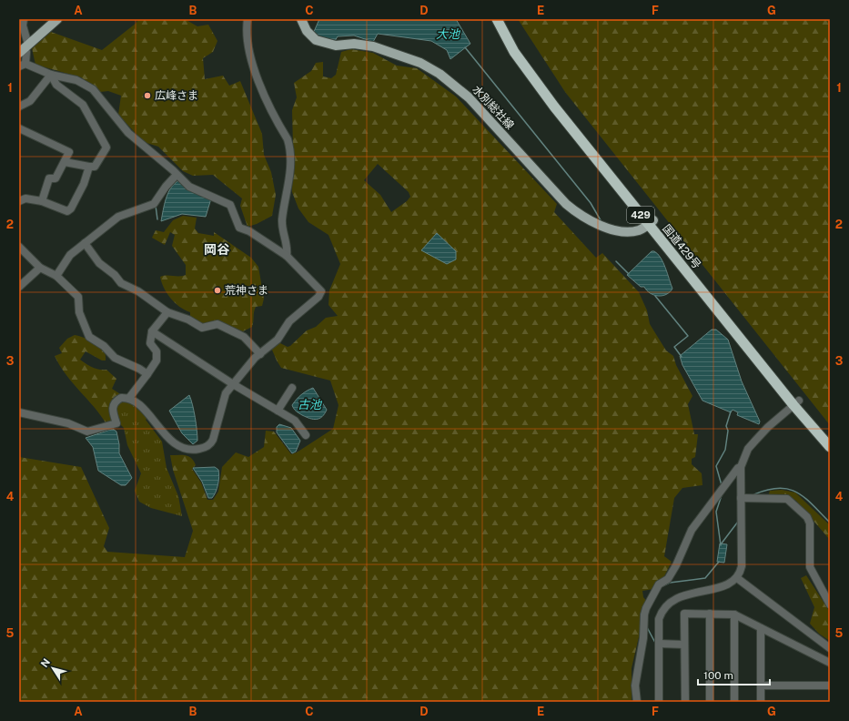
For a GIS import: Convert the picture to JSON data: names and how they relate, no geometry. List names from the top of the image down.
{
  "streets": {
    "highway": ["429", "国道429号"],
    "main road": ["水別総社線"]
  },
  "crossings": [
    ["水別総社線", "国道429号"]
  ],
  "districts": ["岡谷"],
  "water": ["大池", "古池"],
  "places": ["広峰さま", "荒神さま"],
  "scale_bar": "100 m",
  "north": "top left",
  "grid": {
    "columns": [
      "A",
      "B",
      "C",
      "D",
      "E",
      "F",
      "G"
    ],
    "rows": [
      "1",
      "2",
      "3",
      "4",
      "5"
    ]
  }
}
